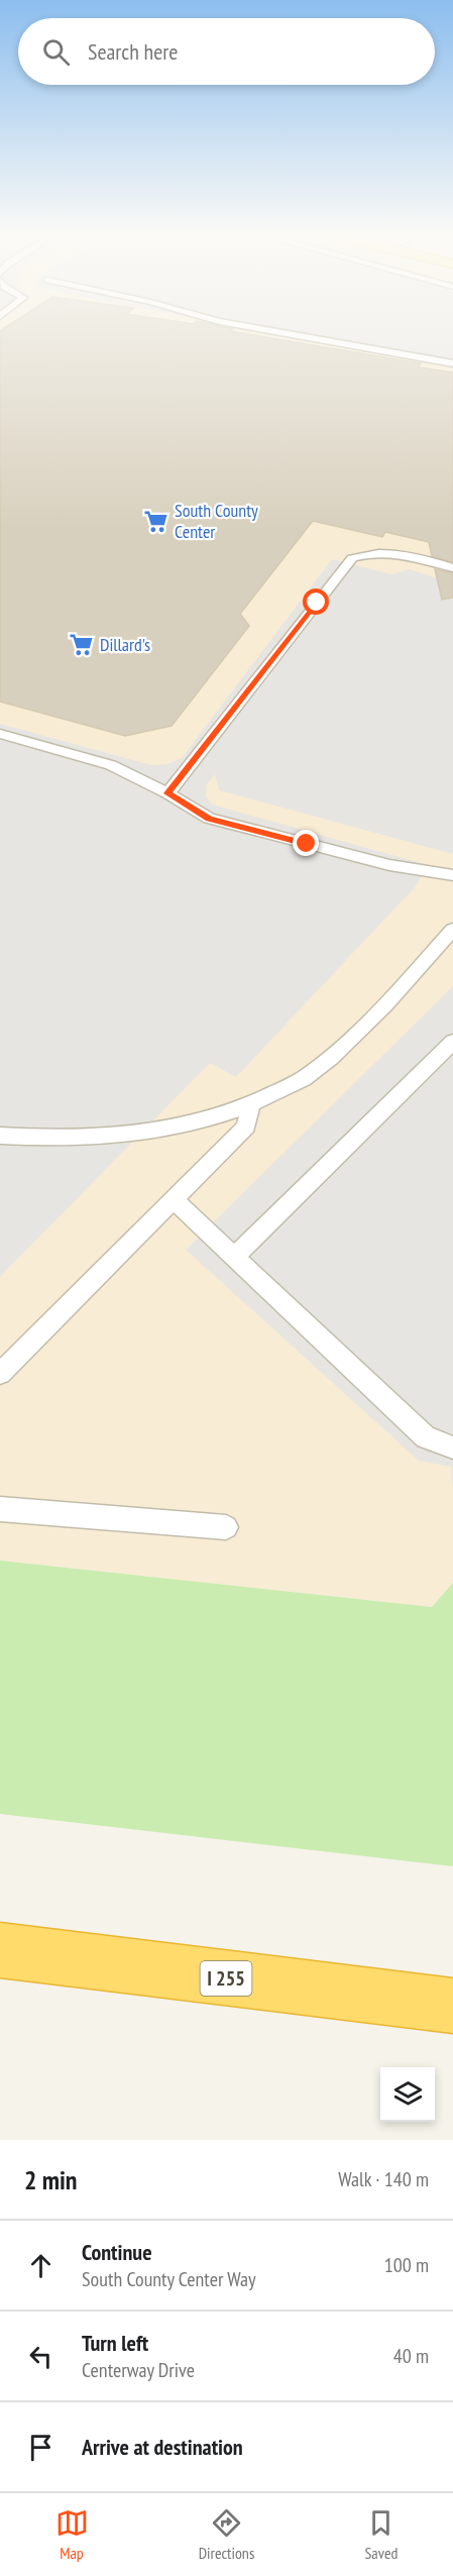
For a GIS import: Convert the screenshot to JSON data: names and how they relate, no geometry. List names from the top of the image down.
{
  "streets": {
    "highway": ["I 255"]
  },
  "places": {
    "supermarket": ["South County Center", "Dillard's"]
  },
  "page": {
    "search": "Search here",
    "heading": ["2 min", "Walk · 140 m"],
    "list": [
      ["Continue", "South County Center Way", "100 m"],
      ["Turn left", "Centerway Drive", "40 m"],
      "Arrive at destination"
    ],
    "nav": ["Map", "Directions", "Saved"]
  }
}
